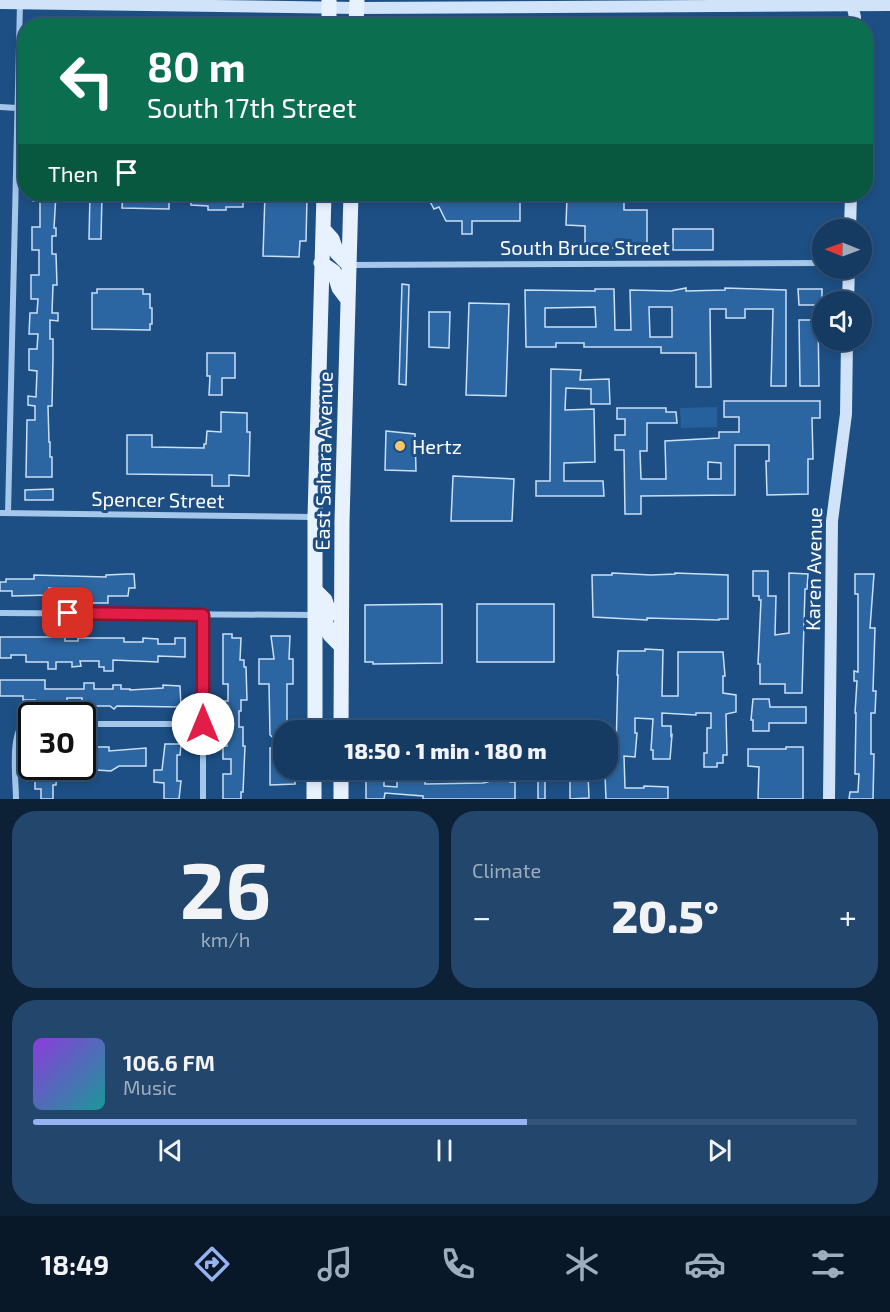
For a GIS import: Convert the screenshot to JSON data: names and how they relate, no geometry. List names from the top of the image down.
{
  "streets": {
    "main road": ["East Sahara Avenue"],
    "street": ["South Bruce Street", "Spencer Street", "Karen Avenue"]
  },
  "crossings": [
    ["South Bruce Street", "East Sahara Avenue"],
    ["East Sahara Avenue", "Spencer Street"]
  ],
  "places": ["Hertz"],
  "north": "left",
  "page": {
    "turn": ["80 m", "South 17th Street"],
    "then": "Then",
    "limit": "30",
    "trip": "18:50 · 1 min · 180 m",
    "tile": [
      ["26", "km/h"],
      "Climate"
    ],
    "heat": ["−", "20.5°", "+"],
    "song": ["106.6 FM", "Music"],
    "tabs": "18:49"
  }
}
